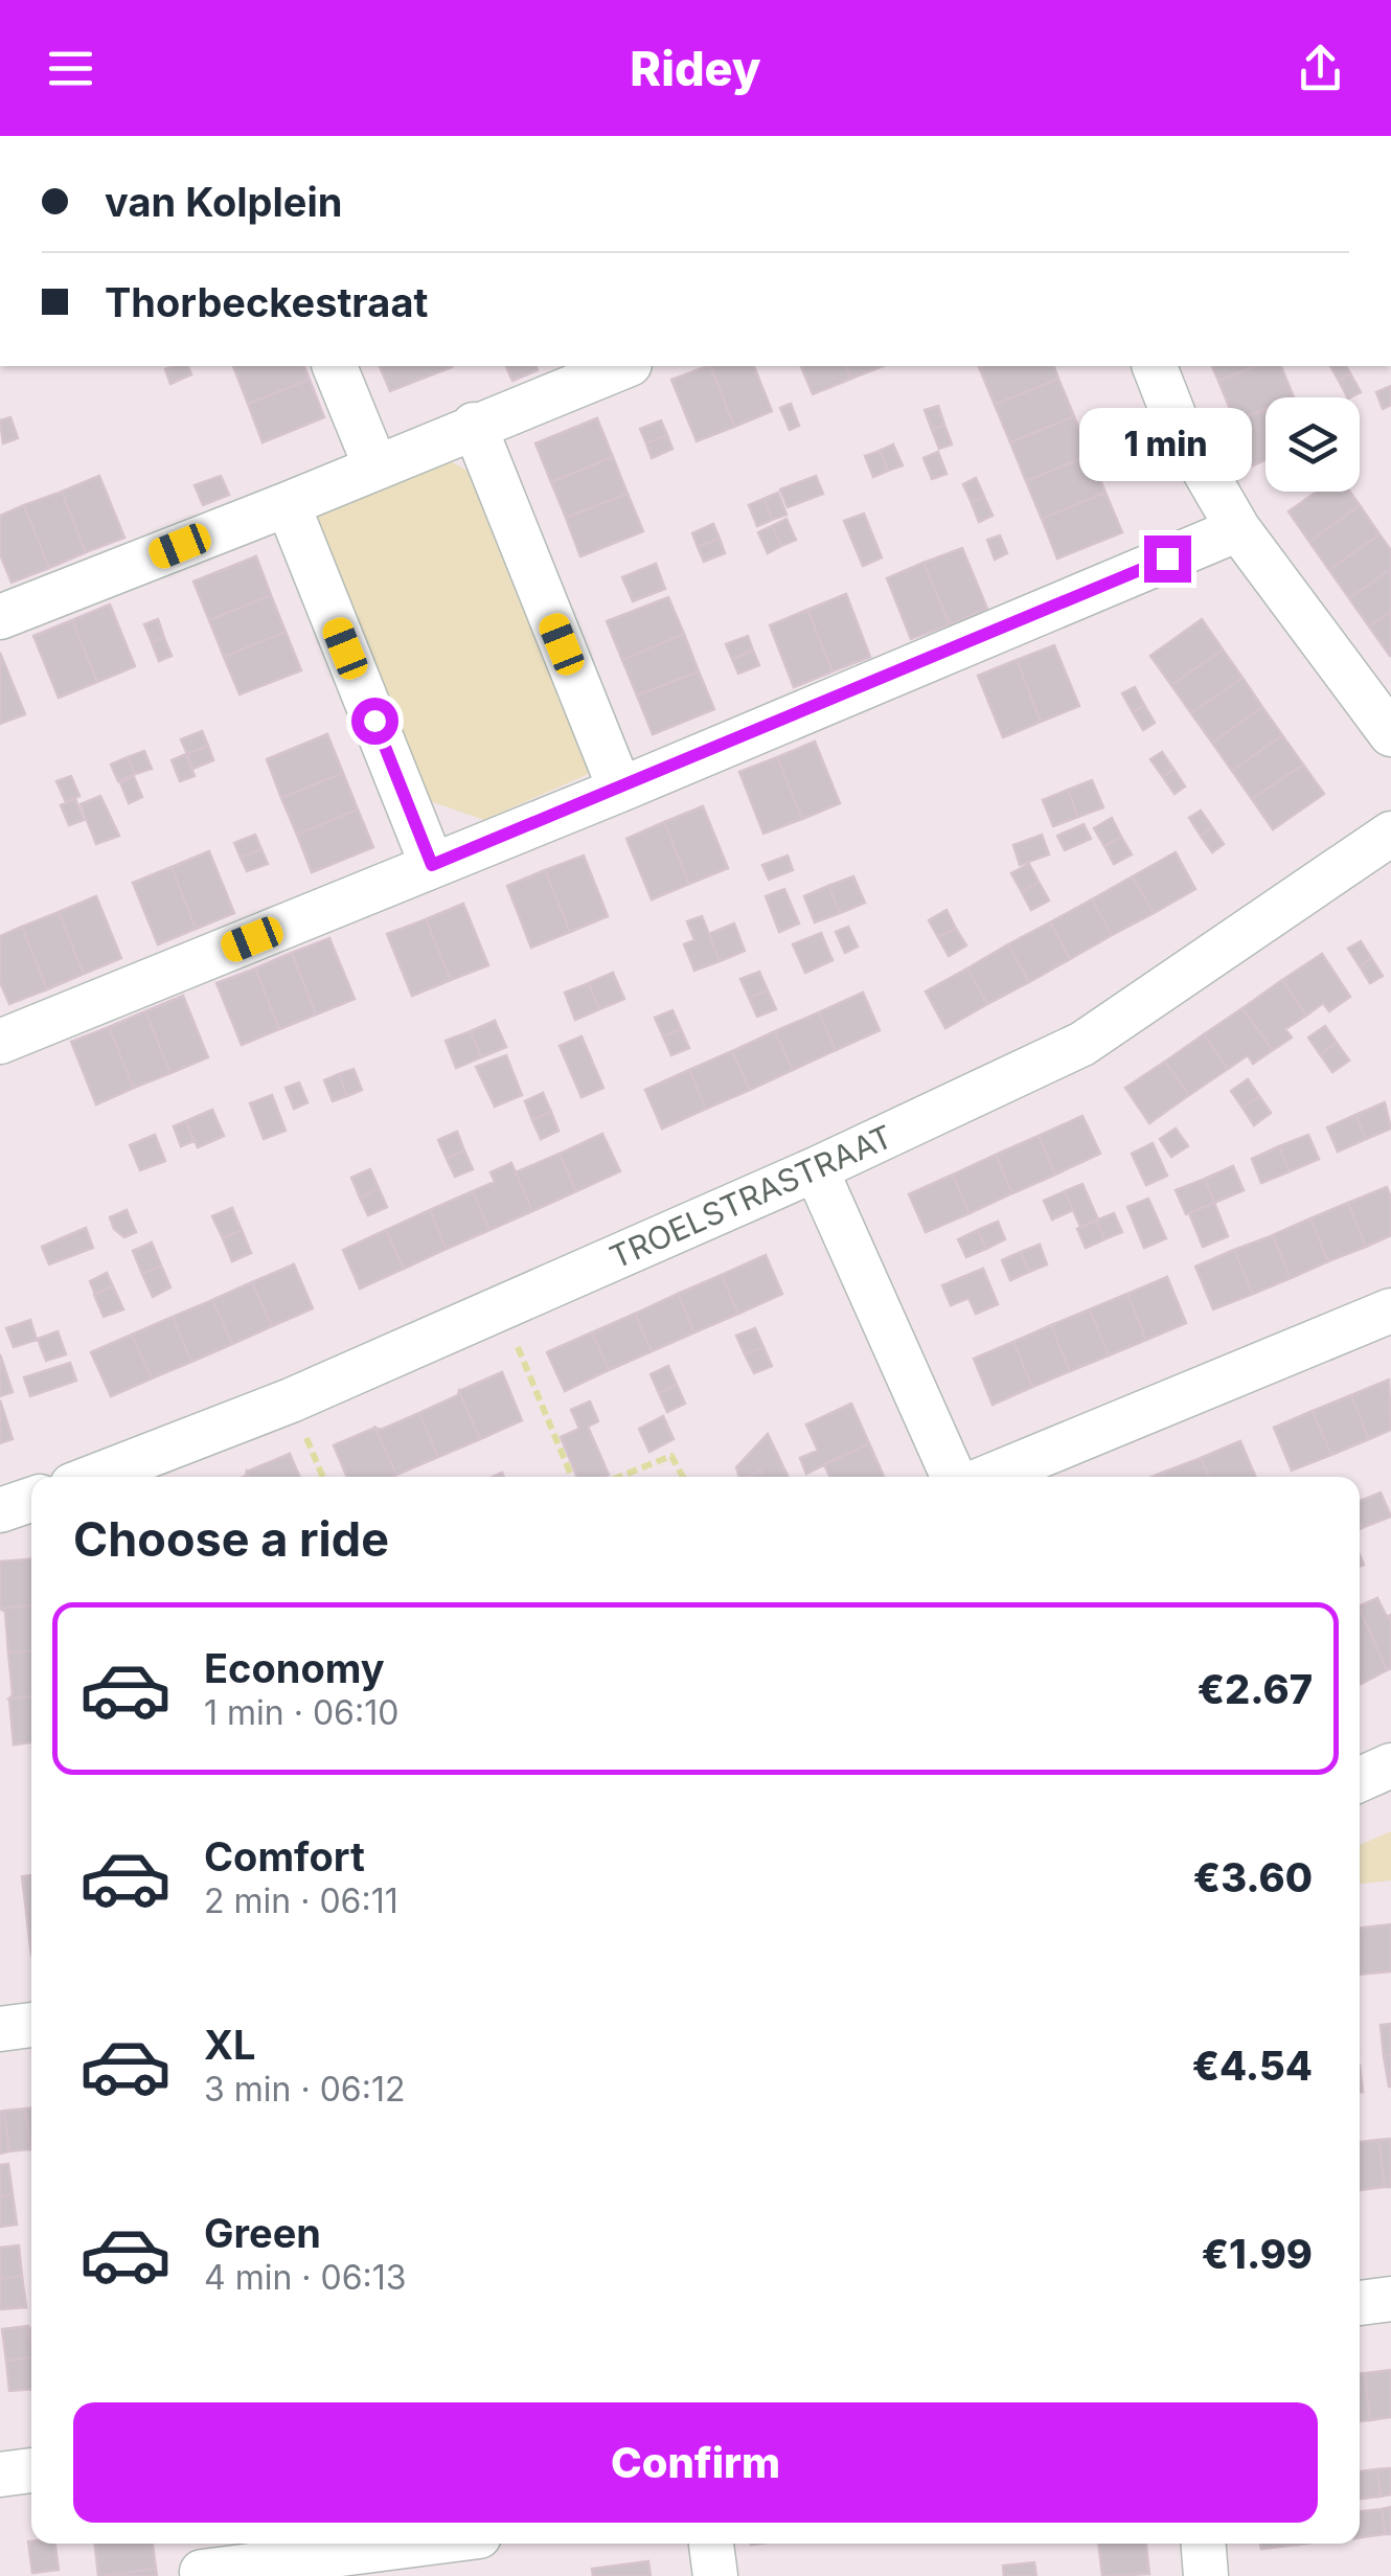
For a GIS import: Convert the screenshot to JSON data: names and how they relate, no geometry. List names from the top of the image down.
{
  "streets": {
    "street": ["TROELSTRASTRAAT"]
  },
  "page": {
    "header": "Ridey",
    "banner": ["van Kolplein", "Thorbeckestraat"],
    "bubble": "1 min",
    "heading": "Choose a ride",
    "list": [
      {
        "name": "Economy",
        "note": "1 min · 06:10",
        "value": "€2.67"
      },
      {
        "name": "Comfort",
        "note": "2 min · 06:11",
        "value": "€3.60"
      },
      {
        "name": "XL",
        "note": "3 min · 06:12",
        "value": "€4.54"
      },
      {
        "name": "Green",
        "note": "4 min · 06:13",
        "value": "€1.99"
      }
    ],
    "buttons": "Confirm"
  }
}
